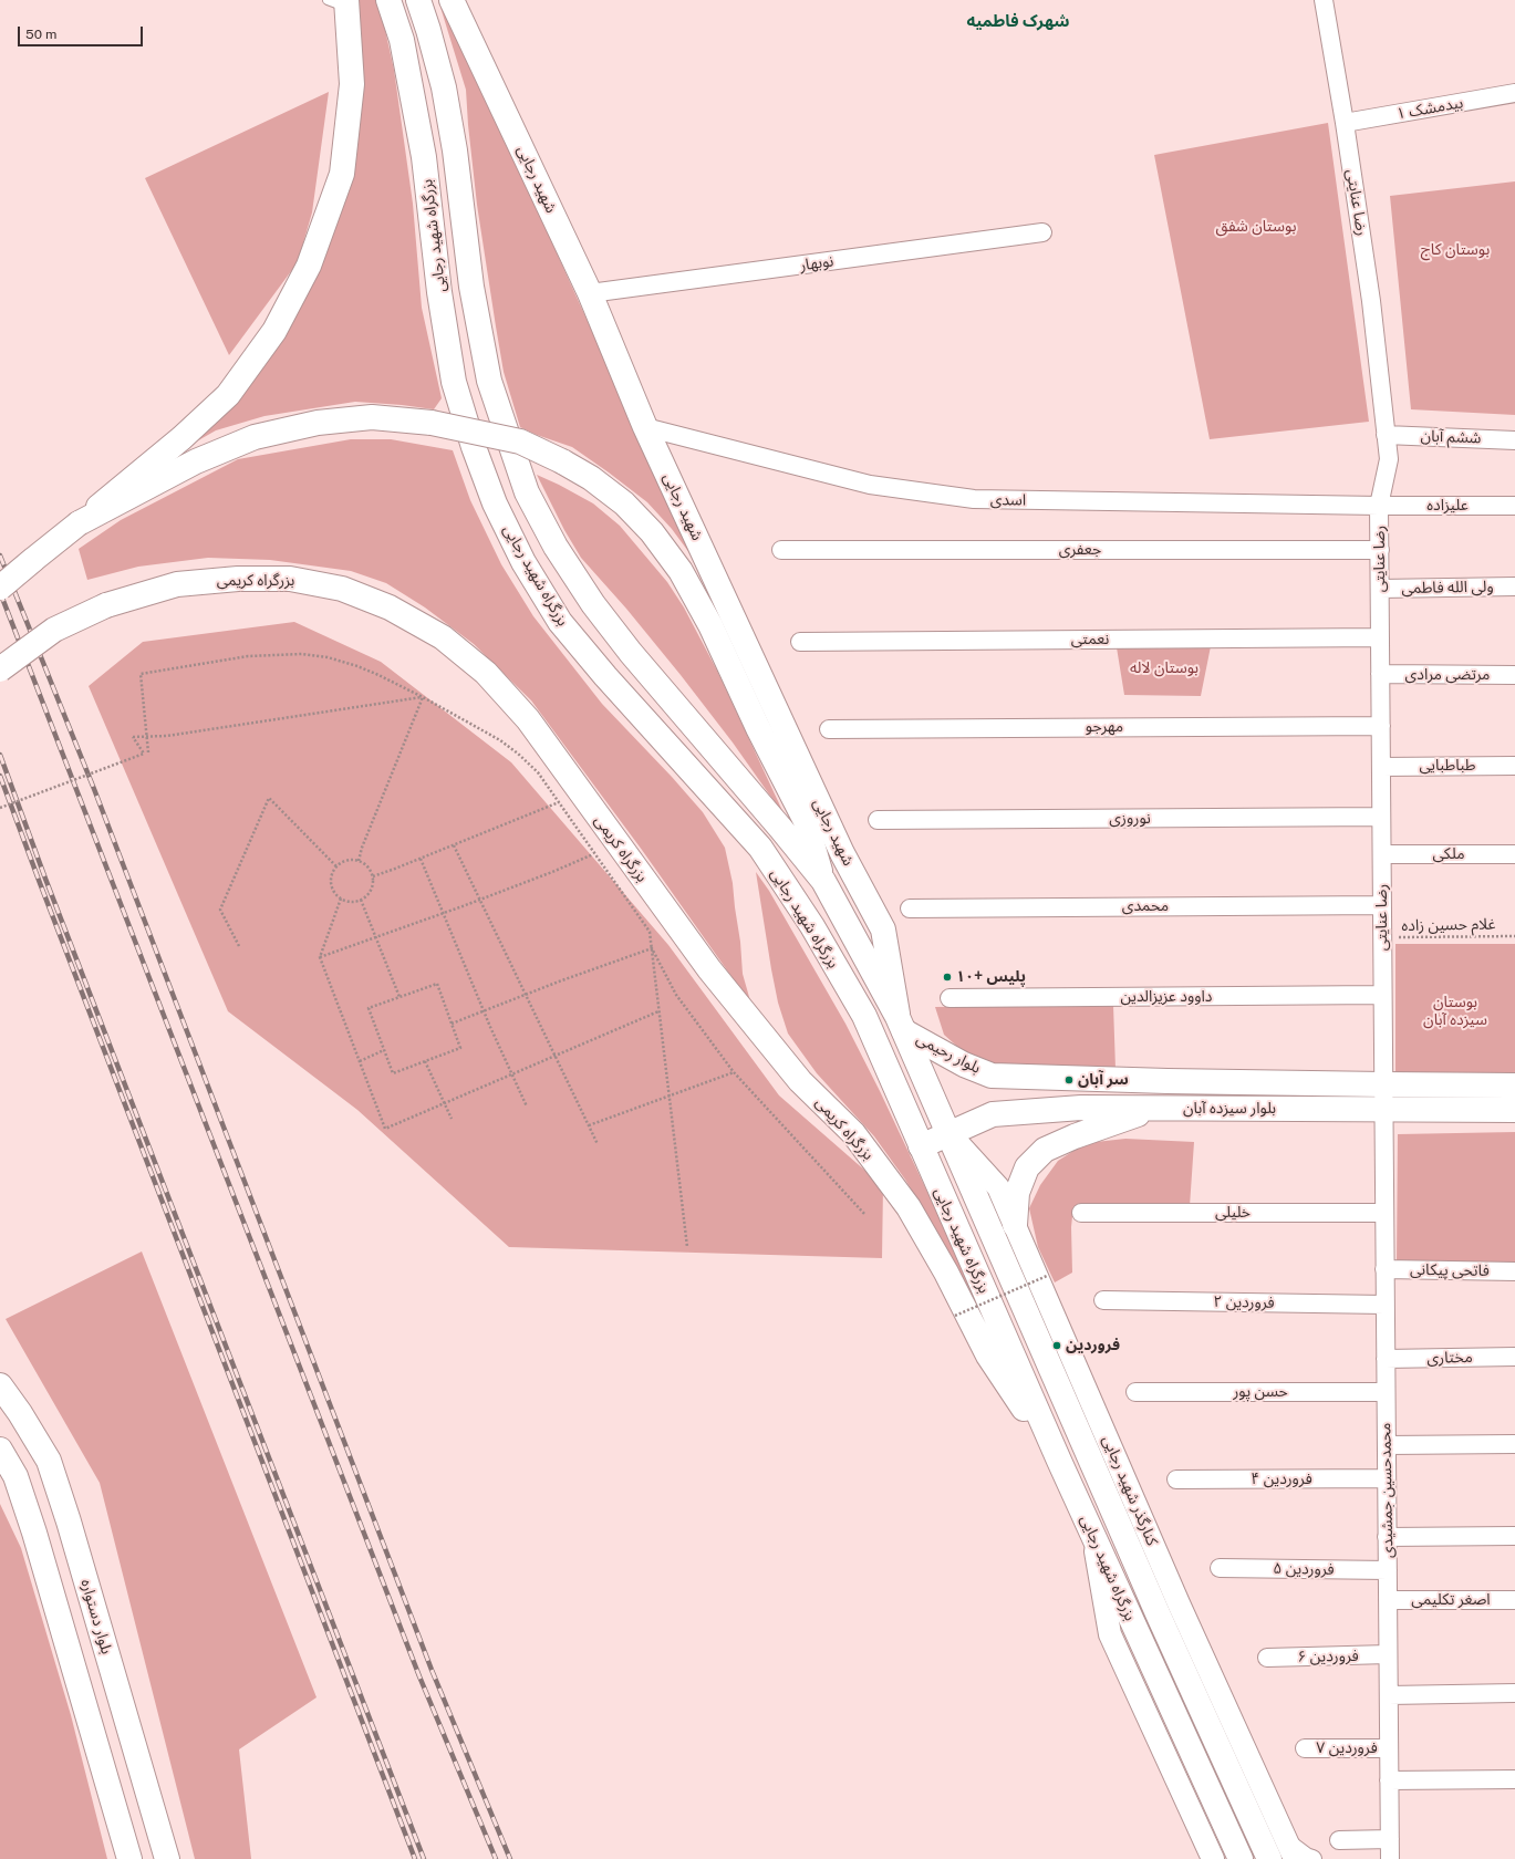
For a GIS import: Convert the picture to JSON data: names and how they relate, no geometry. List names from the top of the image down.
{
  "streets": {
    "main road": [
      "شهید رجایی",
      "بزرگراه شهید رجایی",
      "بزرگراه کریمی",
      "بلوار رحیمی",
      "بلوار سیزده آبان",
      "بلوار دستواره"
    ],
    "street": [
      "بیدمشک ۱",
      "رضا عنایتی",
      "نوبهار",
      "ششم آبان",
      "اسدی",
      "علیزاده",
      "جعفری",
      "ولی الله فاطمی",
      "نعمتی",
      "مرتضی مرادی",
      "مهرجو",
      "طباطبایی",
      "نوروزی",
      "ملکی",
      "محمدی",
      "داوود عزیزالدین",
      "خلیلی",
      "فاتحی پیکانی",
      "فروردین ۲",
      "مختاری",
      "حسن پور",
      "فروردین ۴",
      "کنارگذر شهید رجایی",
      "محمدحسین جمشیدی",
      "فروردین ۵",
      "اصغر تکلیمی",
      "فروردین ۶",
      "فروردین ۷"
    ],
    "path": ["غلام حسین زاده"]
  },
  "crossings": [
    ["بیدمشک ۱", "رضا عنایتی"],
    ["شهید رجایی", "بزرگراه شهید رجایی"],
    ["شهید رجایی", "نوبهار"],
    ["شهید رجایی", "اسدی"],
    ["شهید رجایی", "بلوار رحیمی"],
    ["رضا عنایتی", "ششم آبان"],
    ["رضا عنایتی", "اسدی"],
    ["رضا عنایتی", "علیزاده"],
    ["رضا عنایتی", "جعفری"],
    ["رضا عنایتی", "ولی الله فاطمی"],
    ["رضا عنایتی", "نعمتی"],
    ["رضا عنایتی", "مرتضی مرادی"],
    ["رضا عنایتی", "مهرجو"],
    ["رضا عنایتی", "طباطبایی"],
    ["رضا عنایتی", "نوروزی"],
    ["رضا عنایتی", "ملکی"],
    ["رضا عنایتی", "محمدی"],
    ["رضا عنایتی", "غلام حسین زاده"],
    ["رضا عنایتی", "داوود عزیزالدین"],
    ["رضا عنایتی", "بلوار سیزده آبان"],
    ["رضا عنایتی", "محمدحسین جمشیدی"],
    ["بزرگراه شهید رجایی", "بزرگراه کریمی"],
    ["بزرگراه شهید رجایی", "بلوار رحیمی"],
    ["بزرگراه شهید رجایی", "بلوار سیزده آبان"],
    ["بزرگراه شهید رجایی", "کنارگذر شهید رجایی"],
    ["اسدی", "علیزاده"],
    ["بلوار رحیمی", "بلوار سیزده آبان"],
    ["بلوار سیزده آبان", "کنارگذر شهید رجایی"],
    ["بلوار سیزده آبان", "محمدحسین جمشیدی"],
    ["خلیلی", "محمدحسین جمشیدی"],
    ["فاتحی پیکانی", "محمدحسین جمشیدی"],
    ["فروردین ۲", "محمدحسین جمشیدی"],
    ["مختاری", "محمدحسین جمشیدی"],
    ["حسن پور", "محمدحسین جمشیدی"],
    ["فروردین ۴", "محمدحسین جمشیدی"],
    ["محمدحسین جمشیدی", "فروردین ۵"],
    ["محمدحسین جمشیدی", "اصغر تکلیمی"],
    ["محمدحسین جمشیدی", "فروردین ۶"],
    ["محمدحسین جمشیدی", "فروردین ۷"]
  ],
  "districts": ["شهرک فاطمیه"],
  "parks": [
    "بوستان شفق",
    "بوستان کاج",
    "بوستان لاله",
    "بوستان سیزده آبان"
  ],
  "places": ["پلیس +۱۰", "سر آبان", "فروردین"],
  "scale_bar": "50 m"
}
